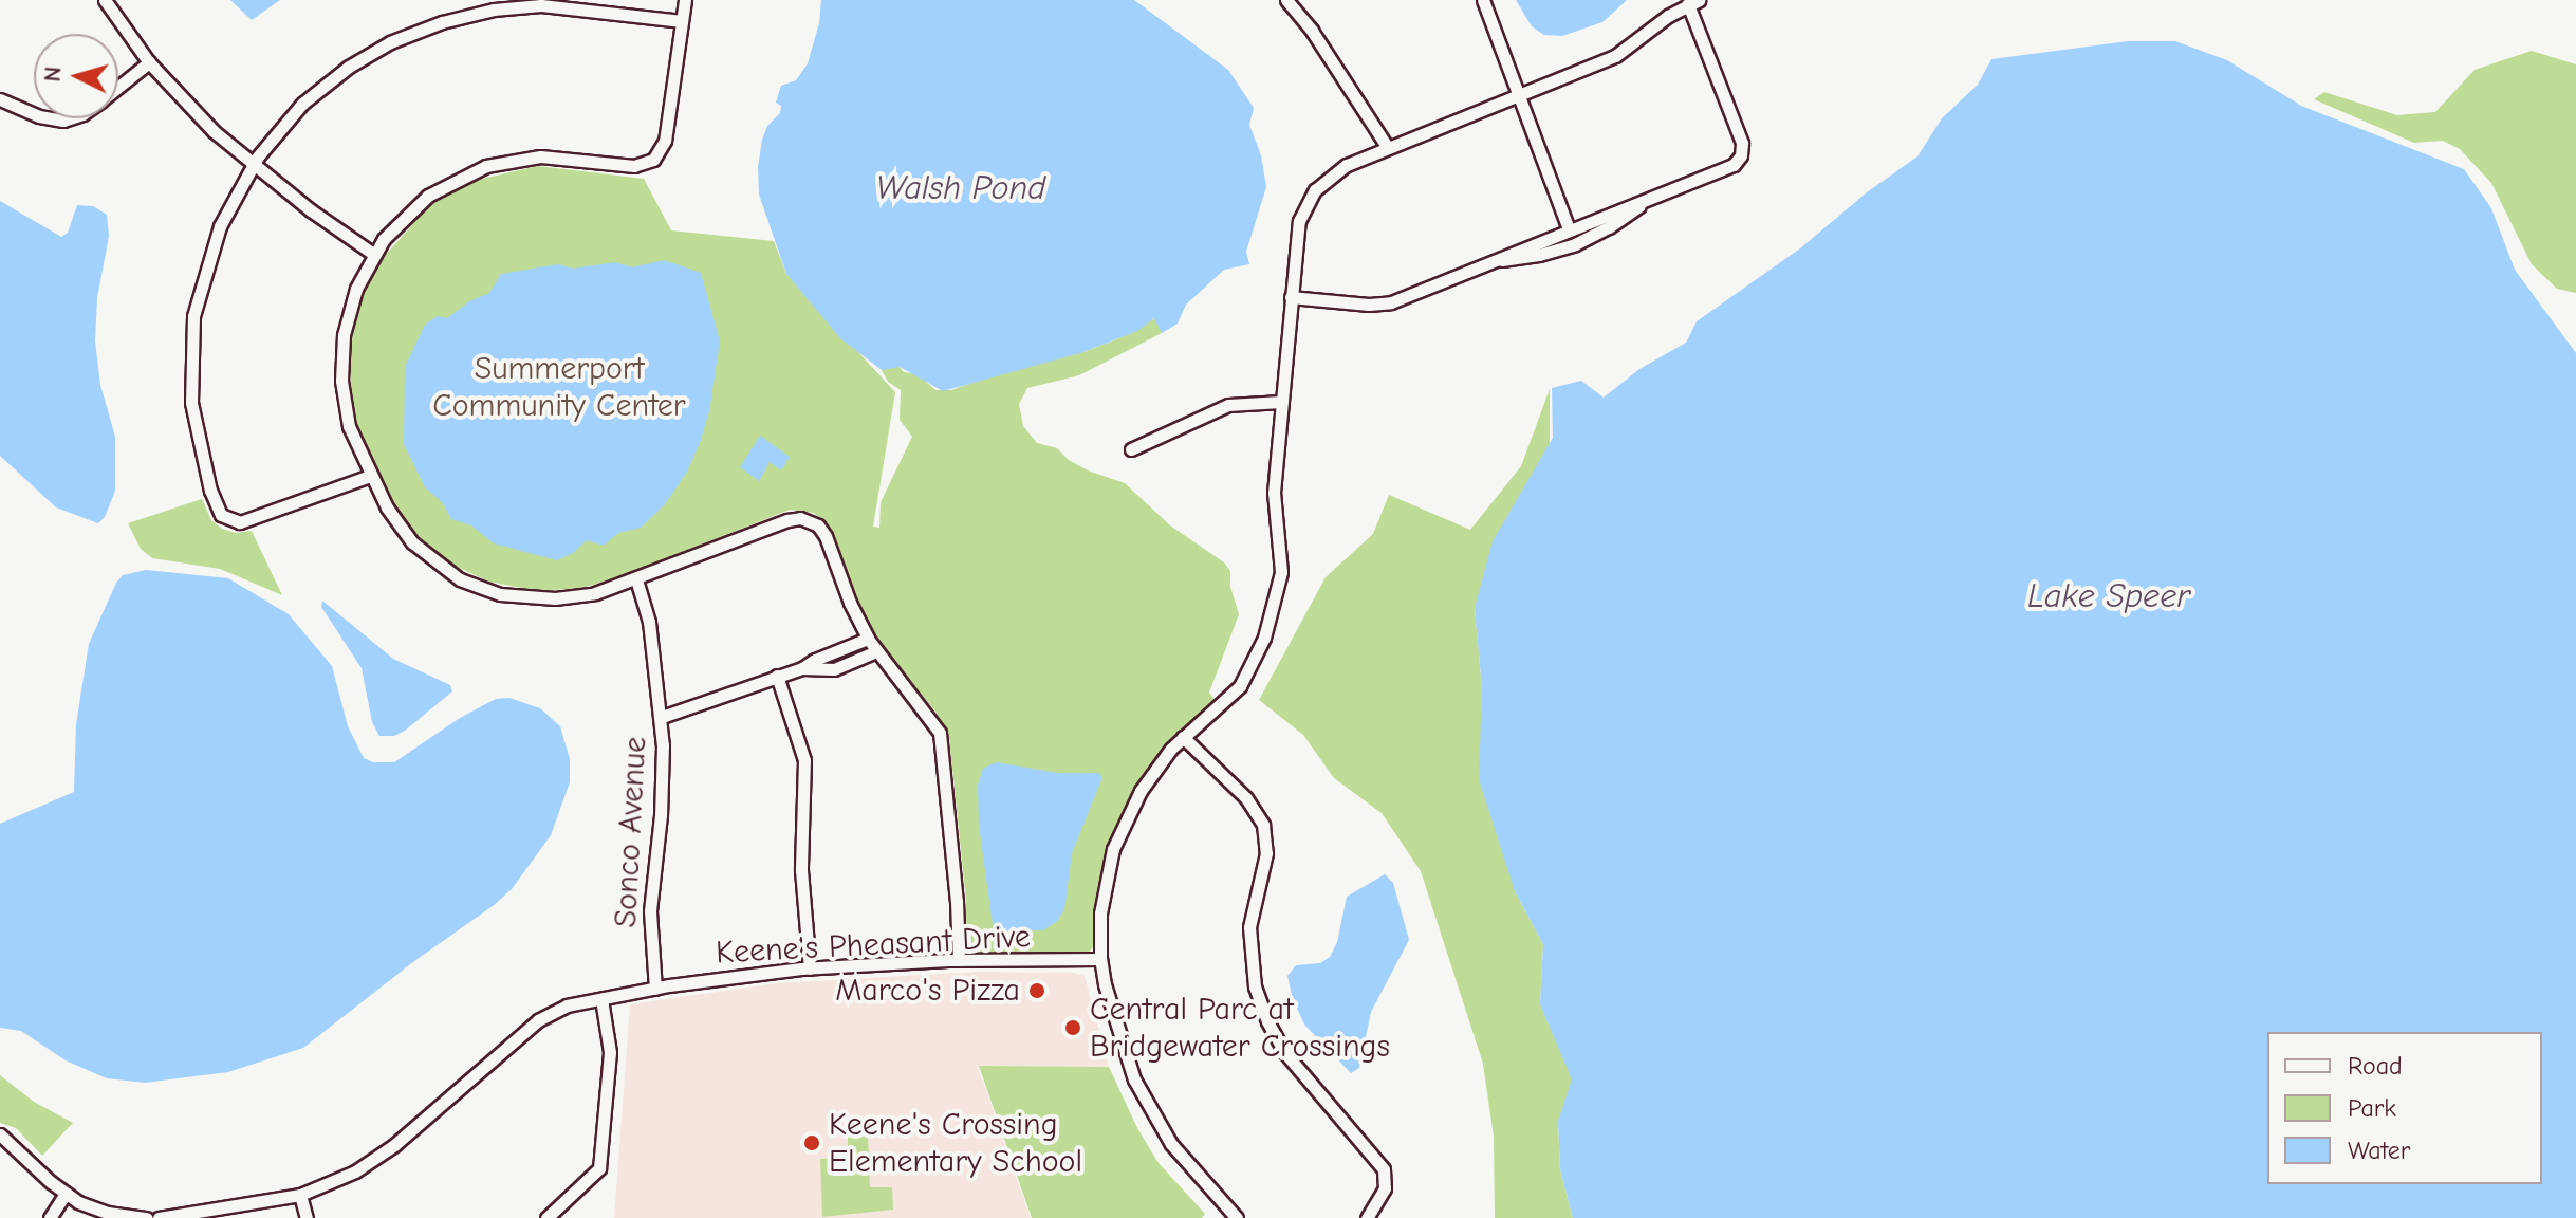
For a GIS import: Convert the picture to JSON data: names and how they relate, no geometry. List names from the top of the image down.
{
  "streets": {
    "street": ["Sonco Avenue", "Keene's Pheasant Drive"]
  },
  "crossings": [
    ["Sonco Avenue", "Keene's Pheasant Drive"]
  ],
  "water": ["Walsh Pond", "Lake Speer"],
  "parks": ["Summerport Community Center"],
  "places": ["Marco's Pizza", "Central Parc at Bridgewater Crossings", "Keene's Crossing Elementary School"],
  "legend": ["Road", "Park", "Water"],
  "north": "left"
}
